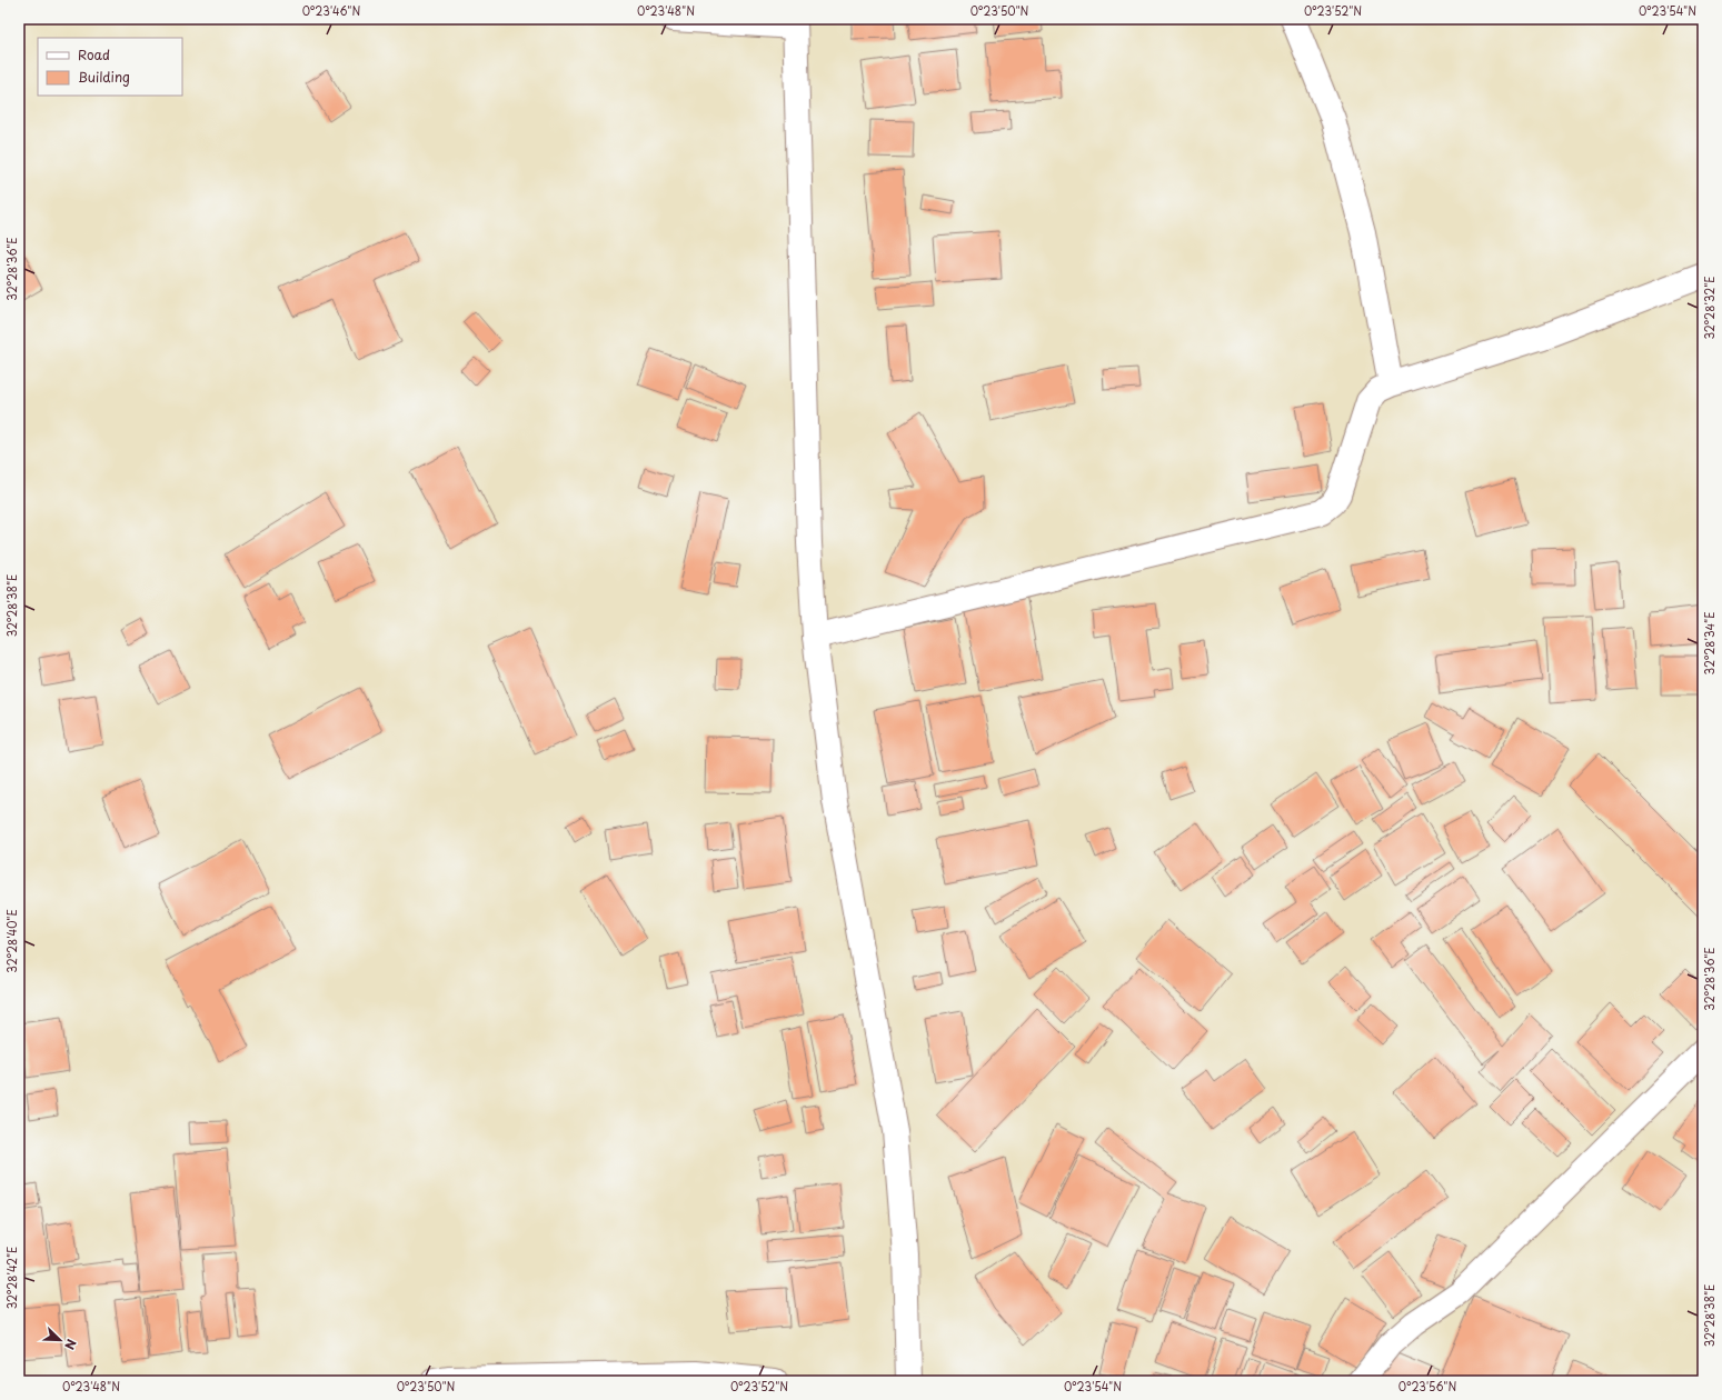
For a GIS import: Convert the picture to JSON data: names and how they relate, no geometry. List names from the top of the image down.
{
  "legend": ["Road", "Building"],
  "north": "bottom right",
  "coordinates": [
    "0°23'46\"N",
    "0°23'48\"N",
    "0°23'50\"N",
    "0°23'52\"N",
    "0°23'54\"N",
    "32°28'36\"E",
    "32°28'32\"E",
    "32°28'38\"E",
    "32°28'34\"E",
    "32°28'40\"E",
    "32°28'42\"E",
    "0°23'56\"N"
  ]
}
